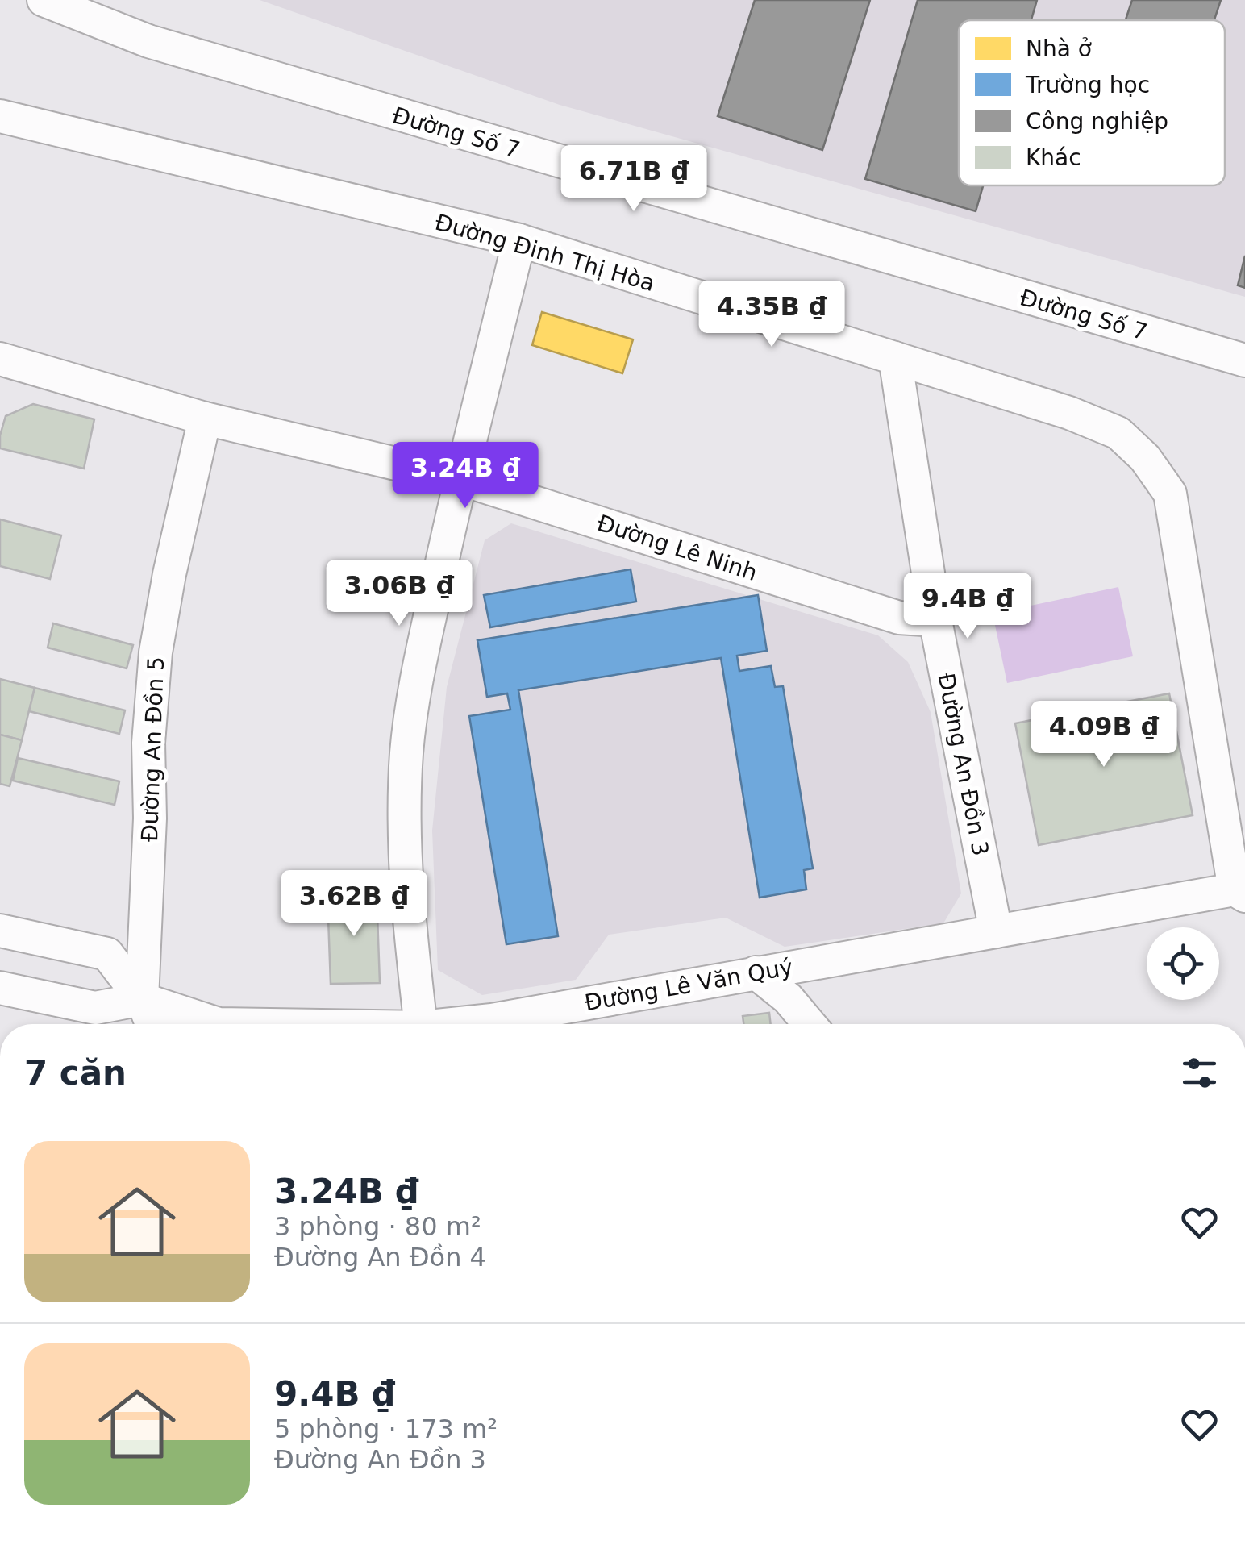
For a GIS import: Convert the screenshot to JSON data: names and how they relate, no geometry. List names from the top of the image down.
{
  "streets": {
    "street": [
      "Đường Số 7",
      "Đường Đinh Thị Hòa",
      "Đường Lê Ninh",
      "Đường An Đồn 5",
      "Đường An Đồn 3",
      "Đường Lê Văn Quý"
    ]
  },
  "crossings": [
    ["Đường Đinh Thị Hòa", "Đường An Đồn 3"],
    ["Đường Đinh Thị Hòa", "Đường Lê Văn Quý"],
    ["Đường Lê Ninh", "Đường An Đồn 5"],
    ["Đường Lê Ninh", "Đường An Đồn 3"],
    ["Đường An Đồn 5", "Đường Lê Văn Quý"],
    ["Đường An Đồn 3", "Đường Lê Văn Quý"]
  ],
  "legend": [
    "Nhà ở",
    "Trường học",
    "Công nghiệp",
    "Khác"
  ],
  "page": {
    "price": [
      "6.71B ₫",
      "4.35B ₫",
      "3.24B ₫",
      "3.06B ₫",
      "9.4B ₫",
      "4.09B ₫",
      "3.62B ₫"
    ],
    "heading": "7 căn",
    "list": [
      {
        "name": "3.24B ₫",
        "note": "3 phòng · 80 m² · Đường An Đồn 4"
      },
      {
        "name": "9.4B ₫",
        "note": "5 phòng · 173 m² · Đường An Đồn 3"
      }
    ]
  }
}
